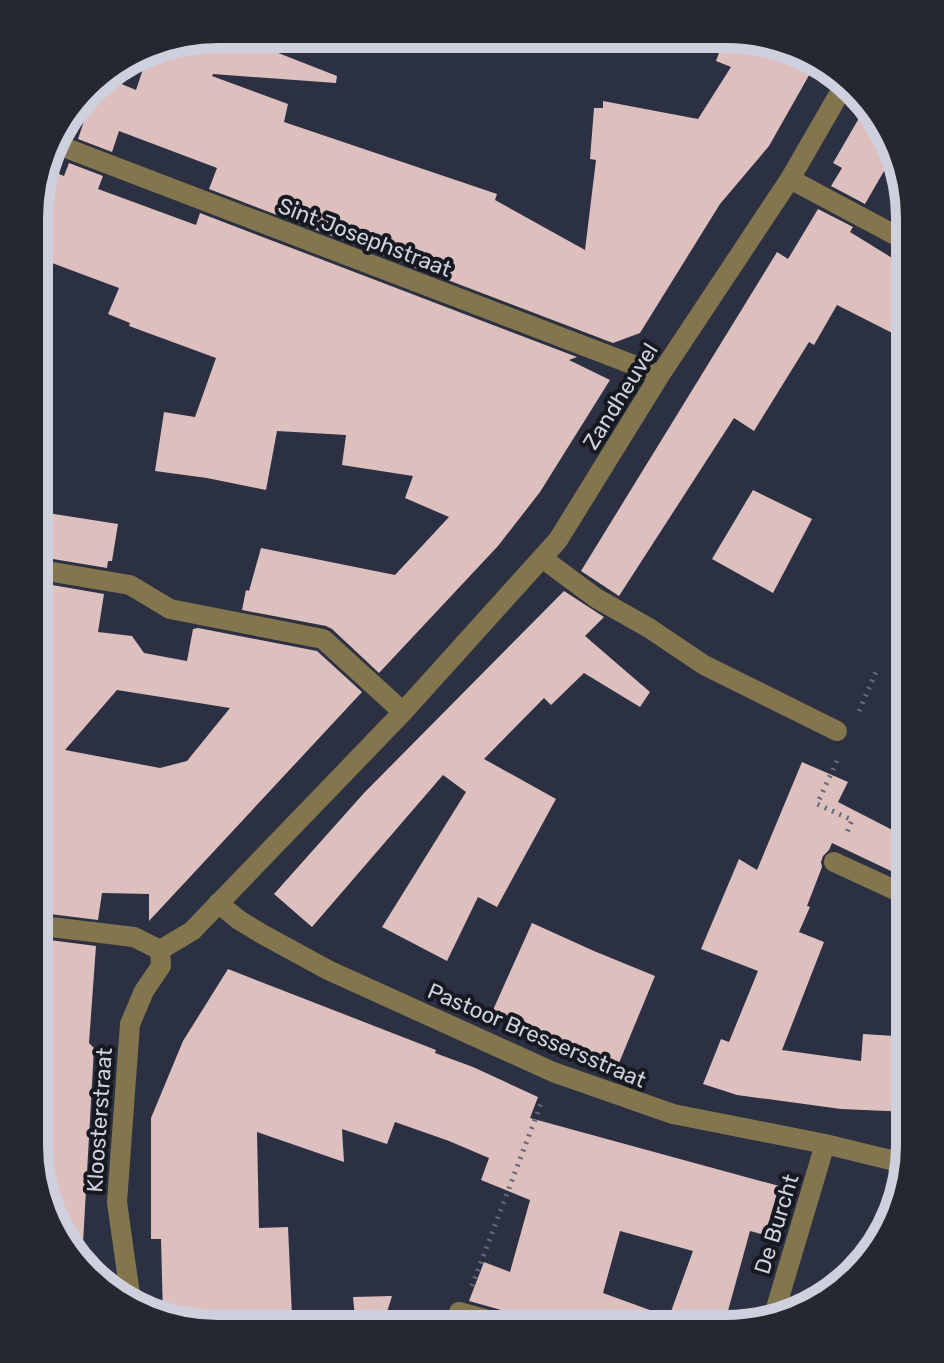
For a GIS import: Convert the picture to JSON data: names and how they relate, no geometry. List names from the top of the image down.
{
  "streets": {
    "street": [
      "Sint Josephstraat",
      "Zandheuvel",
      "Pastoor Bressersstraat",
      "Kloosterstraat",
      "De Burcht"
    ]
  },
  "crossings": [
    ["Sint Josephstraat", "Zandheuvel"],
    ["Zandheuvel", "Pastoor Bressersstraat"],
    ["Zandheuvel", "Kloosterstraat"],
    ["Pastoor Bressersstraat", "De Burcht"]
  ]
}
